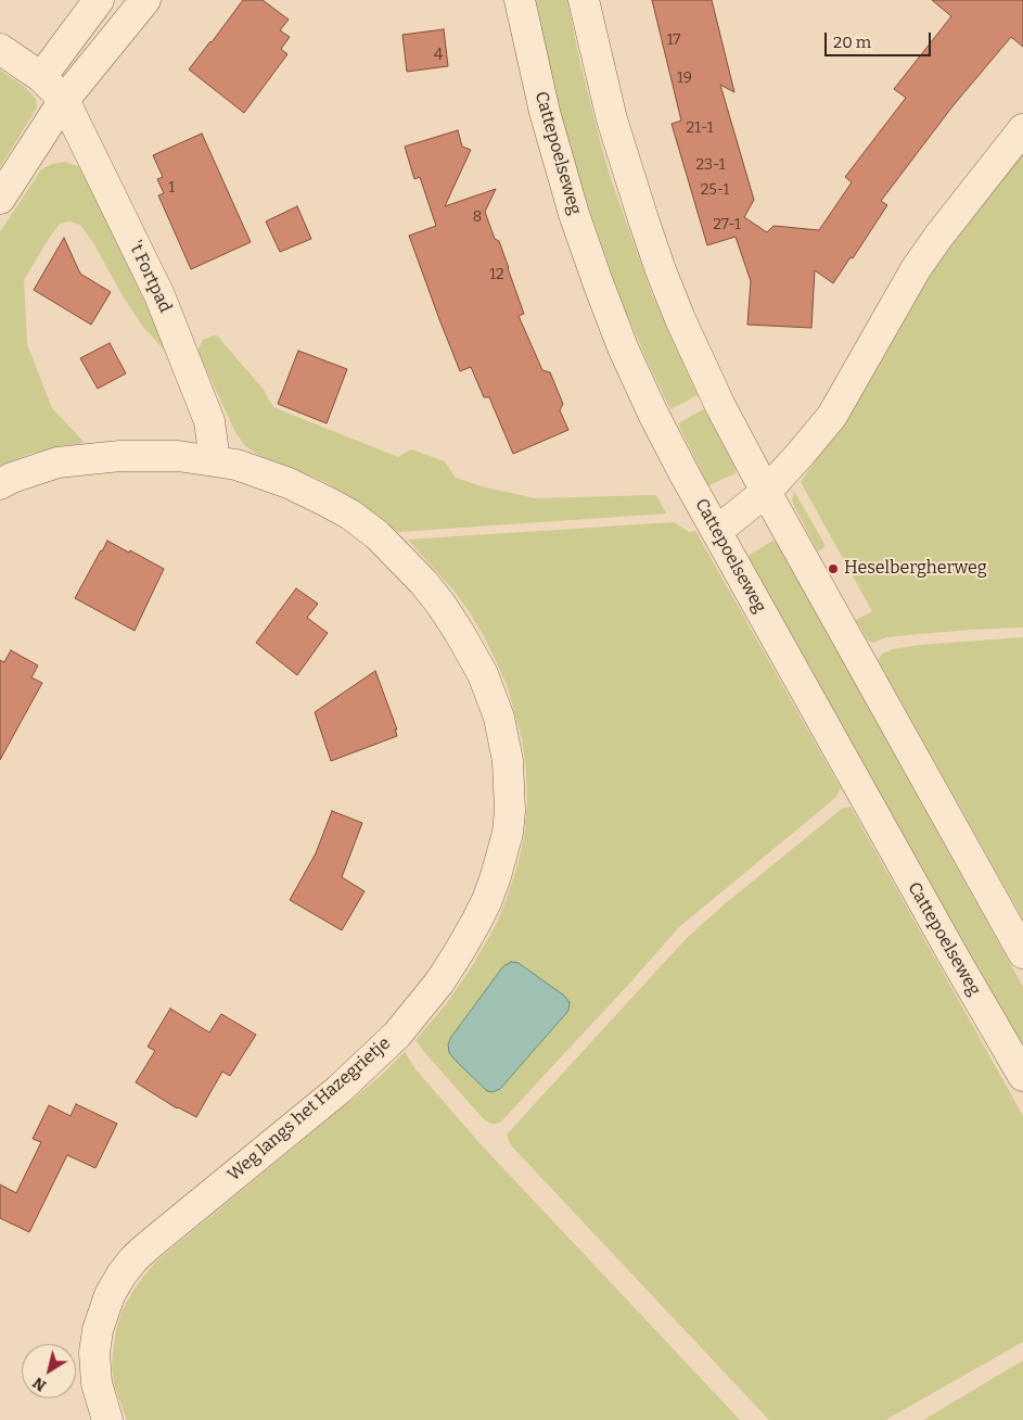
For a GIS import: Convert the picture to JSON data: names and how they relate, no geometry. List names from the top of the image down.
{
  "streets": {
    "street": ["Cattepoelseweg", "'t Fortpad", "Weg langs het Hazegrietje"]
  },
  "crossings": [
    ["'t Fortpad", "Weg langs het Hazegrietje"]
  ],
  "places": ["Heselbergherweg"],
  "house_numbers": [
    "17",
    "4",
    "19",
    "21-1",
    "23-1",
    "1",
    "25-1",
    "8",
    "27-1",
    "12"
  ],
  "scale_bar": "20 m",
  "north": "bottom left"
}
